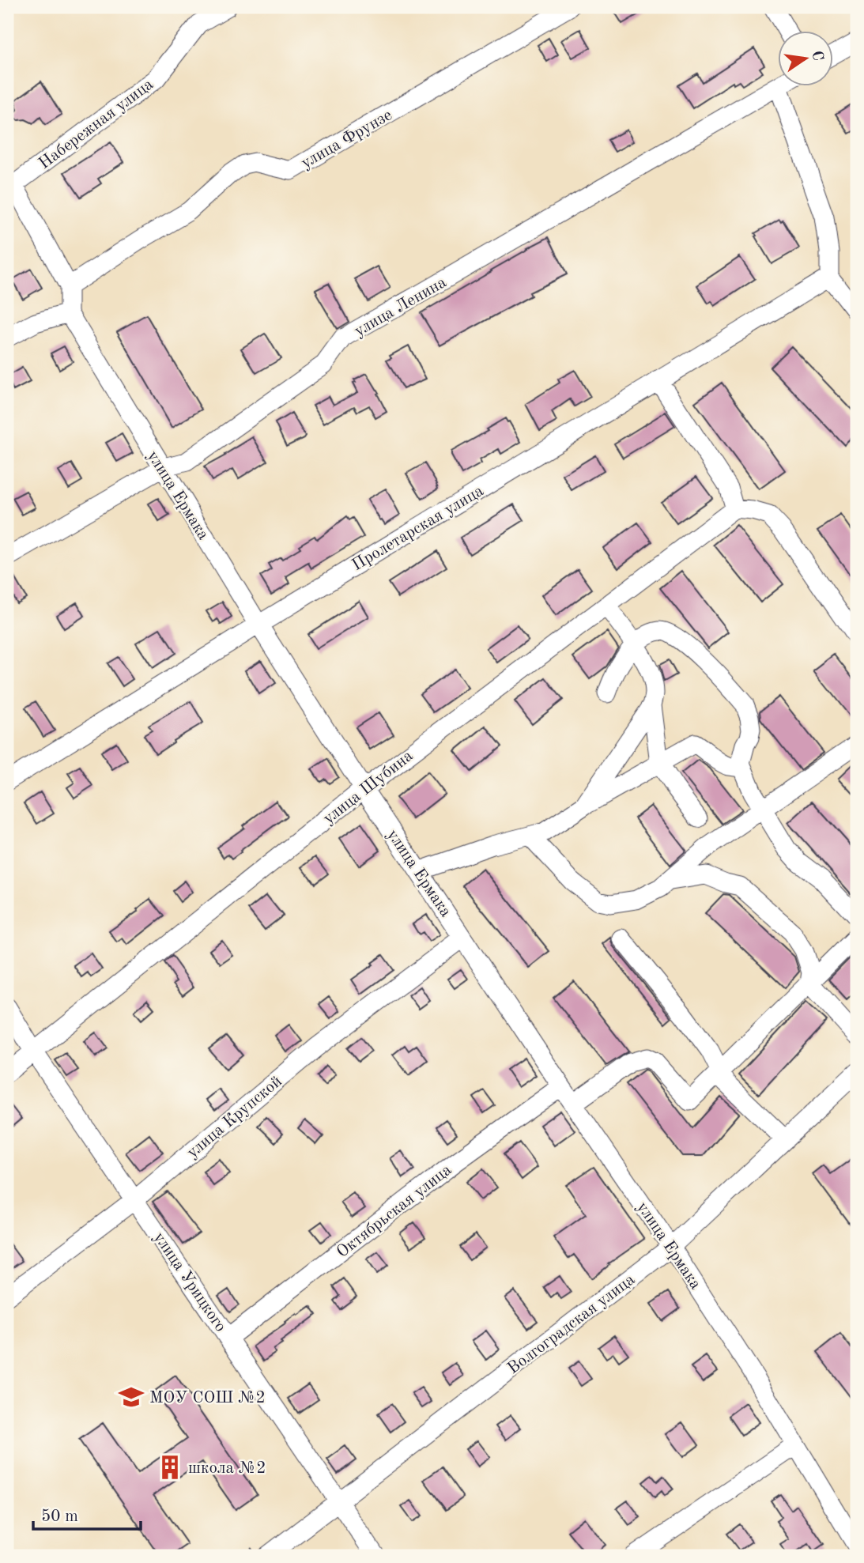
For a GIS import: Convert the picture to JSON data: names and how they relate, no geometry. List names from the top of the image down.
{
  "streets": {
    "street": [
      "Набережная улица",
      "улица Фрунзе",
      "улица Ленина",
      "улица Ермака",
      "Пролетарская улица",
      "улица Шубина",
      "улица Крупской",
      "Октябрьская улица",
      "улица Урицкого",
      "Волгоградская улица"
    ]
  },
  "crossings": [
    ["улица Ленина", "улица Ермака"],
    ["улица Ермака", "Пролетарская улица"],
    ["улица Ермака", "улица Шубина"],
    ["улица Ермака", "улица Крупской"],
    ["улица Ермака", "Октябрьская улица"],
    ["улица Ермака", "Волгоградская улица"],
    ["улица Шубина", "улица Урицкого"],
    ["улица Крупской", "улица Урицкого"],
    ["Октябрьская улица", "улица Урицкого"],
    ["улица Урицкого", "Волгоградская улица"]
  ],
  "places": {
    "school or university": ["МОУ СОШ №2"],
    "building": ["школа №2"]
  },
  "scale_bar": "50 m",
  "north": "right"
}
